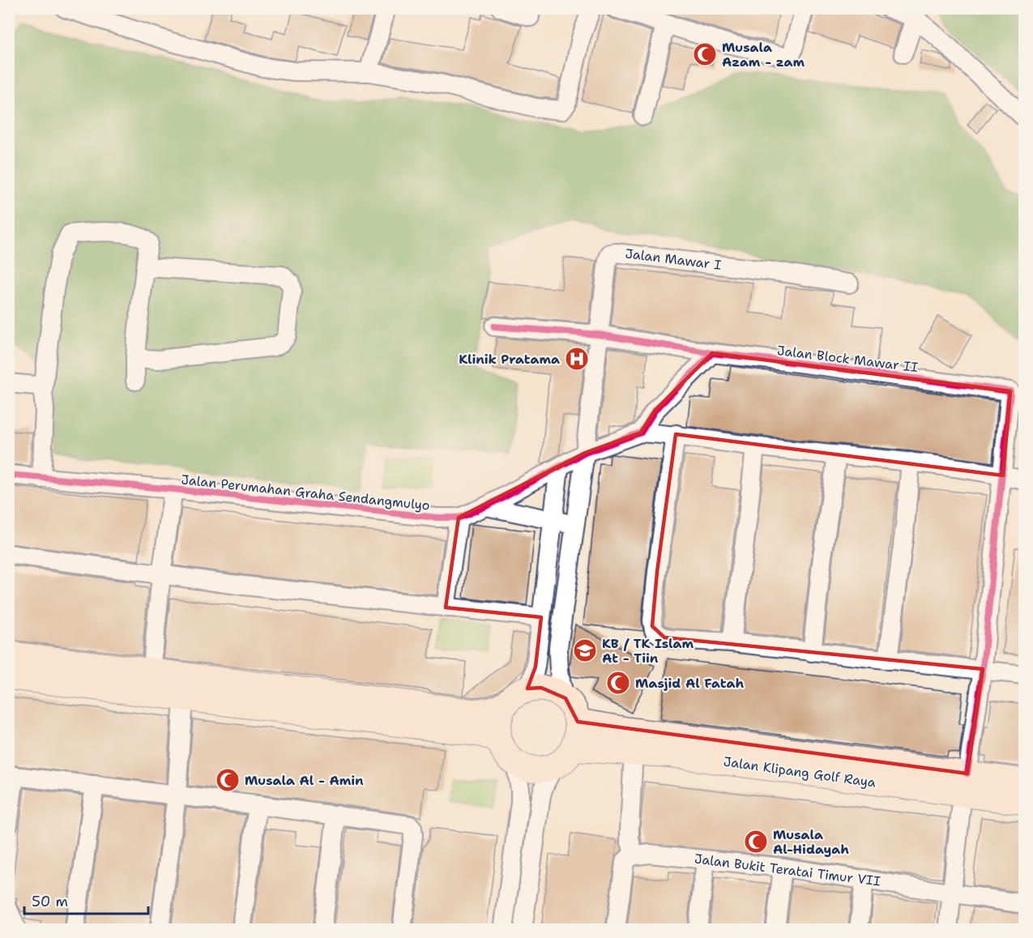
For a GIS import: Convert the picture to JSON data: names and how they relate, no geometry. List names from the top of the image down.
{
  "streets": {
    "main road": ["Jalan Klipang Golf Raya"],
    "street": [
      "Jalan Mawar I",
      "Jalan Block Mawar II",
      "Jalan Perumahan Graha Sendangmulyo",
      "Jalan Bukit Teratai Timur VII"
    ]
  },
  "crossings": [
    ["Jalan Mawar I", "Jalan Block Mawar II"],
    ["Jalan Mawar I", "Jalan Perumahan Graha Sendangmulyo"]
  ],
  "places": {
    "mosque": [
      "Musala Azam - zam",
      "Masjid Al Fatah",
      "Musala Al - Amin",
      "Musala Al-Hidayah"
    ],
    "hospital": ["Klinik Pratama"],
    "school or university": ["KB / TK Islam At - Tiin"]
  },
  "scale_bar": "50 m"
}
